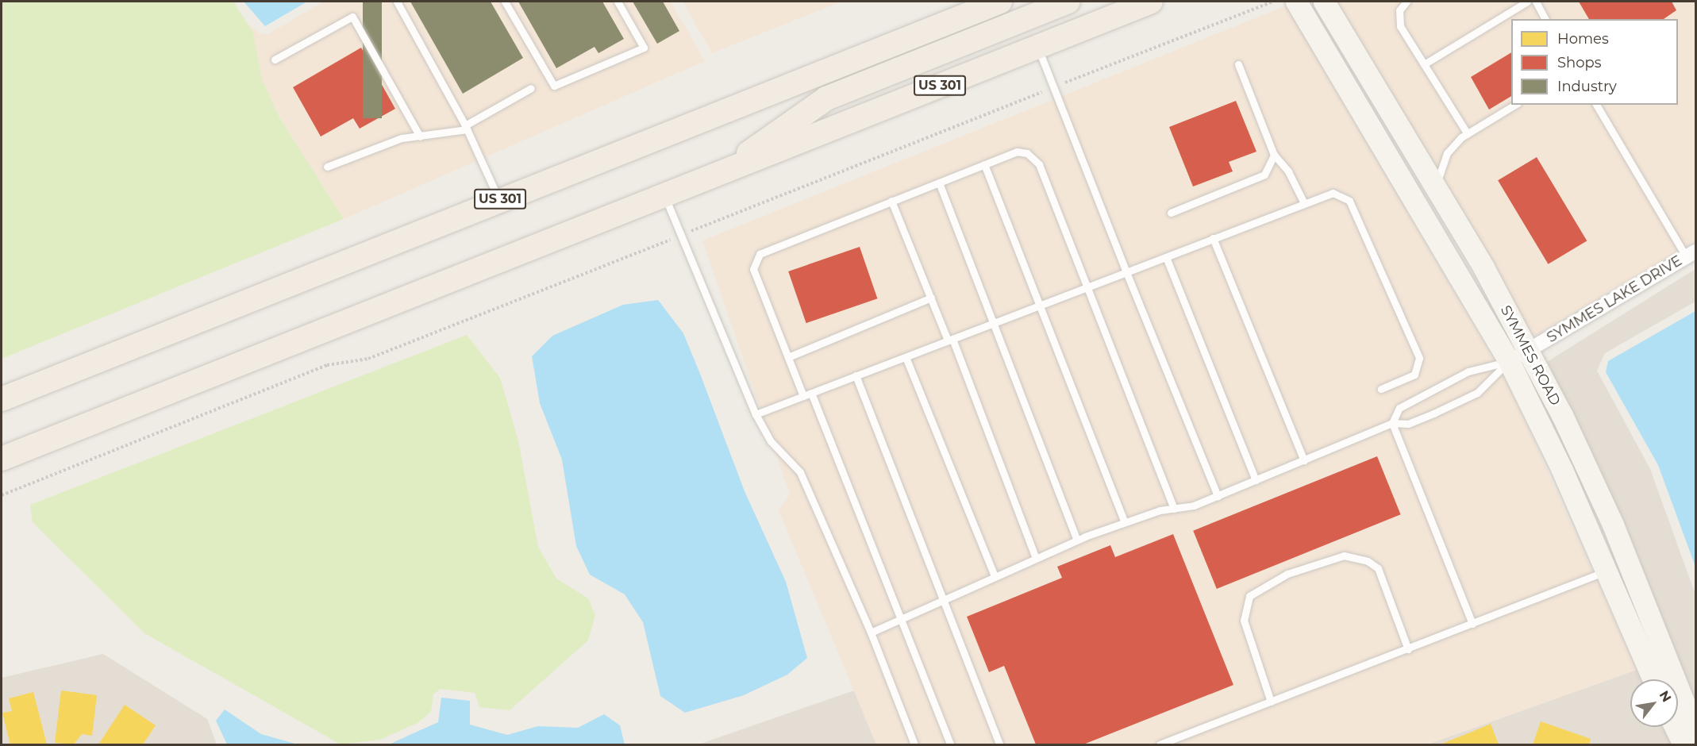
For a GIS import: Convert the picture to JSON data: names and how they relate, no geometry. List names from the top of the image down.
{
  "streets": {
    "main road": ["US 301"],
    "street": ["SYMMES LAKE DRIVE", "SYMMES ROAD"]
  },
  "crossings": [
    ["SYMMES LAKE DRIVE", "SYMMES ROAD"]
  ],
  "legend": ["Homes", "Shops", "Industry"],
  "north": "top right"
}
